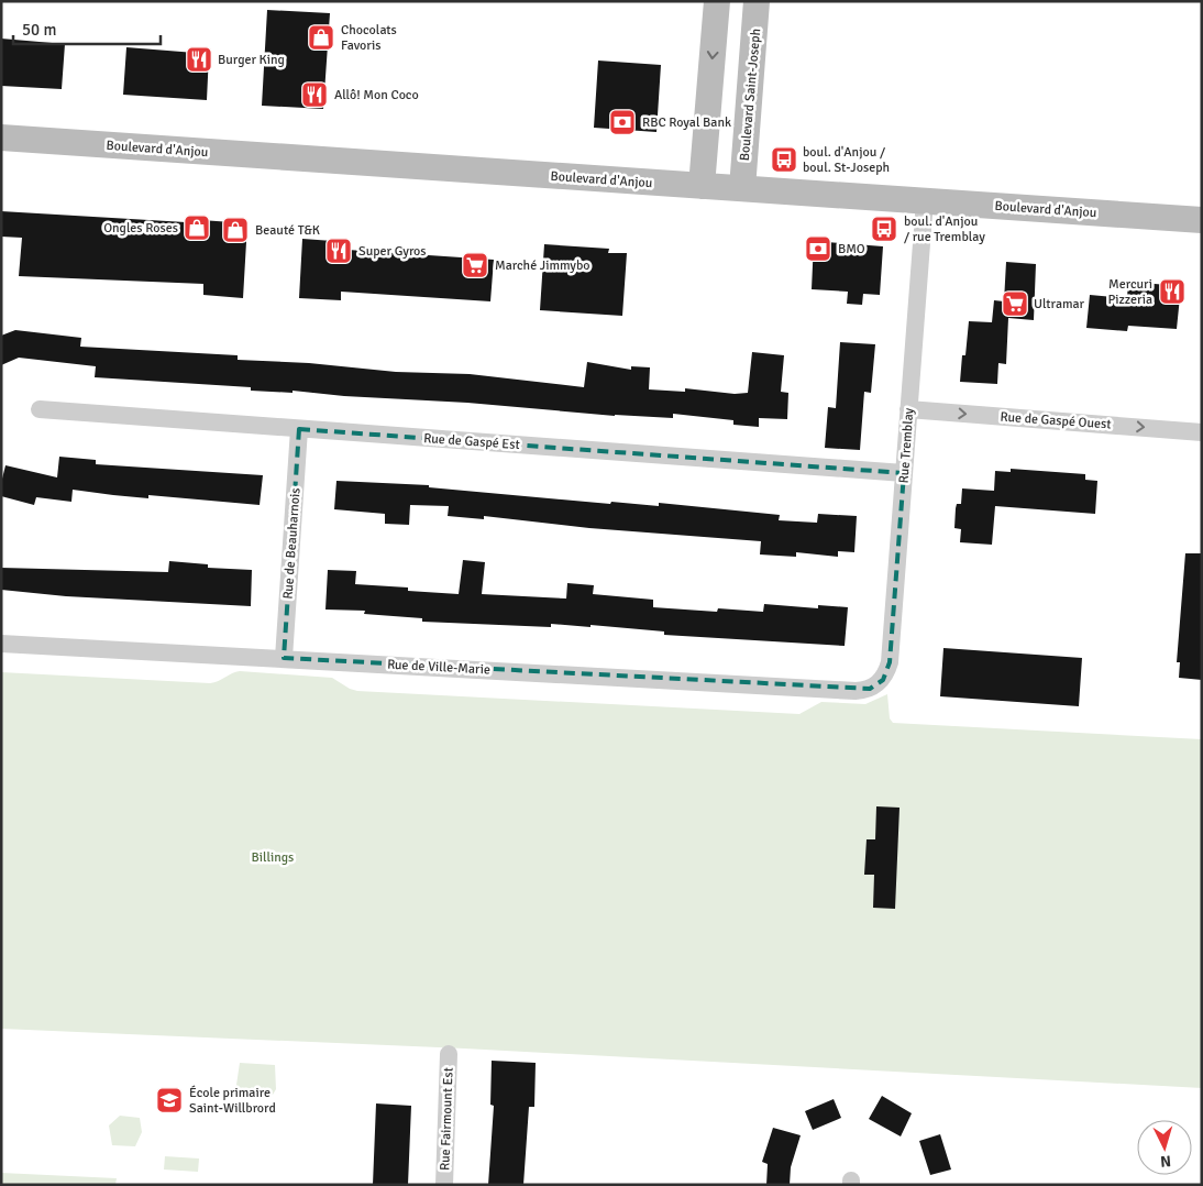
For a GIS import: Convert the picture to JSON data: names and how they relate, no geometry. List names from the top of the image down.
{
  "streets": {
    "street": [
      "Boulevard Saint-Joseph",
      "Boulevard d'Anjou",
      "Rue de Gaspé Ouest",
      "Rue de Gaspé Est",
      "Rue Tremblay",
      "Rue de Beauharnois",
      "Rue de Ville-Marie",
      "Rue Fairmount Est"
    ]
  },
  "crossings": [
    ["Boulevard Saint-Joseph", "Boulevard d'Anjou"],
    ["Boulevard d'Anjou", "Rue Tremblay"],
    ["Rue de Gaspé Ouest", "Rue Tremblay"],
    ["Rue de Gaspé Est", "Rue Tremblay"],
    ["Rue de Gaspé Est", "Rue de Beauharnois"],
    ["Rue Tremblay", "Rue de Ville-Marie"],
    ["Rue de Beauharnois", "Rue de Ville-Marie"]
  ],
  "one_way": ["Rue de Gaspé Ouest"],
  "parks": ["Billings"],
  "places": {
    "shop": ["Chocolats Favoris", "Ongles Roses", "Beauté T&K"],
    "restaurant": [
      "Burger King",
      "Allô! Mon Coco",
      "Super Gyros",
      "Mercuri Pizzeria"
    ],
    "bank": ["RBC Royal Bank", "BMO"],
    "bus stop": ["boul. d'Anjou / boul. St-Joseph", "boul. d'Anjou / rue Tremblay"],
    "supermarket": ["Marché Jimmybo", "Ultramar"],
    "school or university": ["École primaire Saint-Willbrord"]
  },
  "scale_bar": "50 m",
  "north": "bottom"
}
